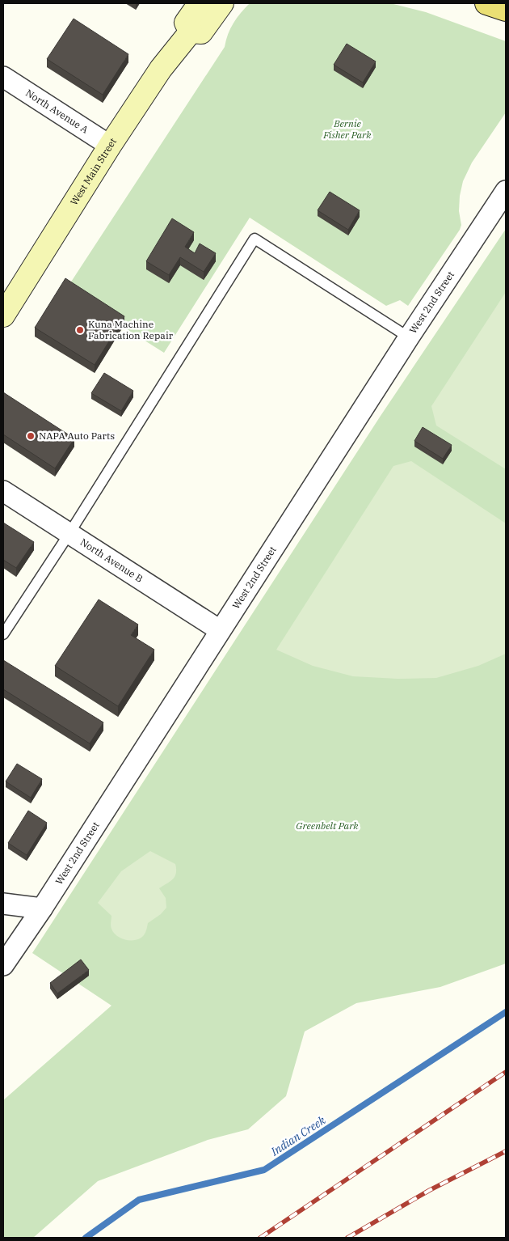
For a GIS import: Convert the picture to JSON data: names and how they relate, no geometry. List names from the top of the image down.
{
  "streets": {
    "main road": ["West Main Street"],
    "street": ["North Avenue A", "West 2nd Street", "North Avenue B"]
  },
  "crossings": [
    ["North Avenue A", "West Main Street"],
    ["West 2nd Street", "North Avenue B"]
  ],
  "water": ["Indian Creek"],
  "parks": ["Bernie Fisher Park", "Greenbelt Park"],
  "places": ["Kuna Machine Fabrication Repair", "NAPA Auto Parts"]
}
